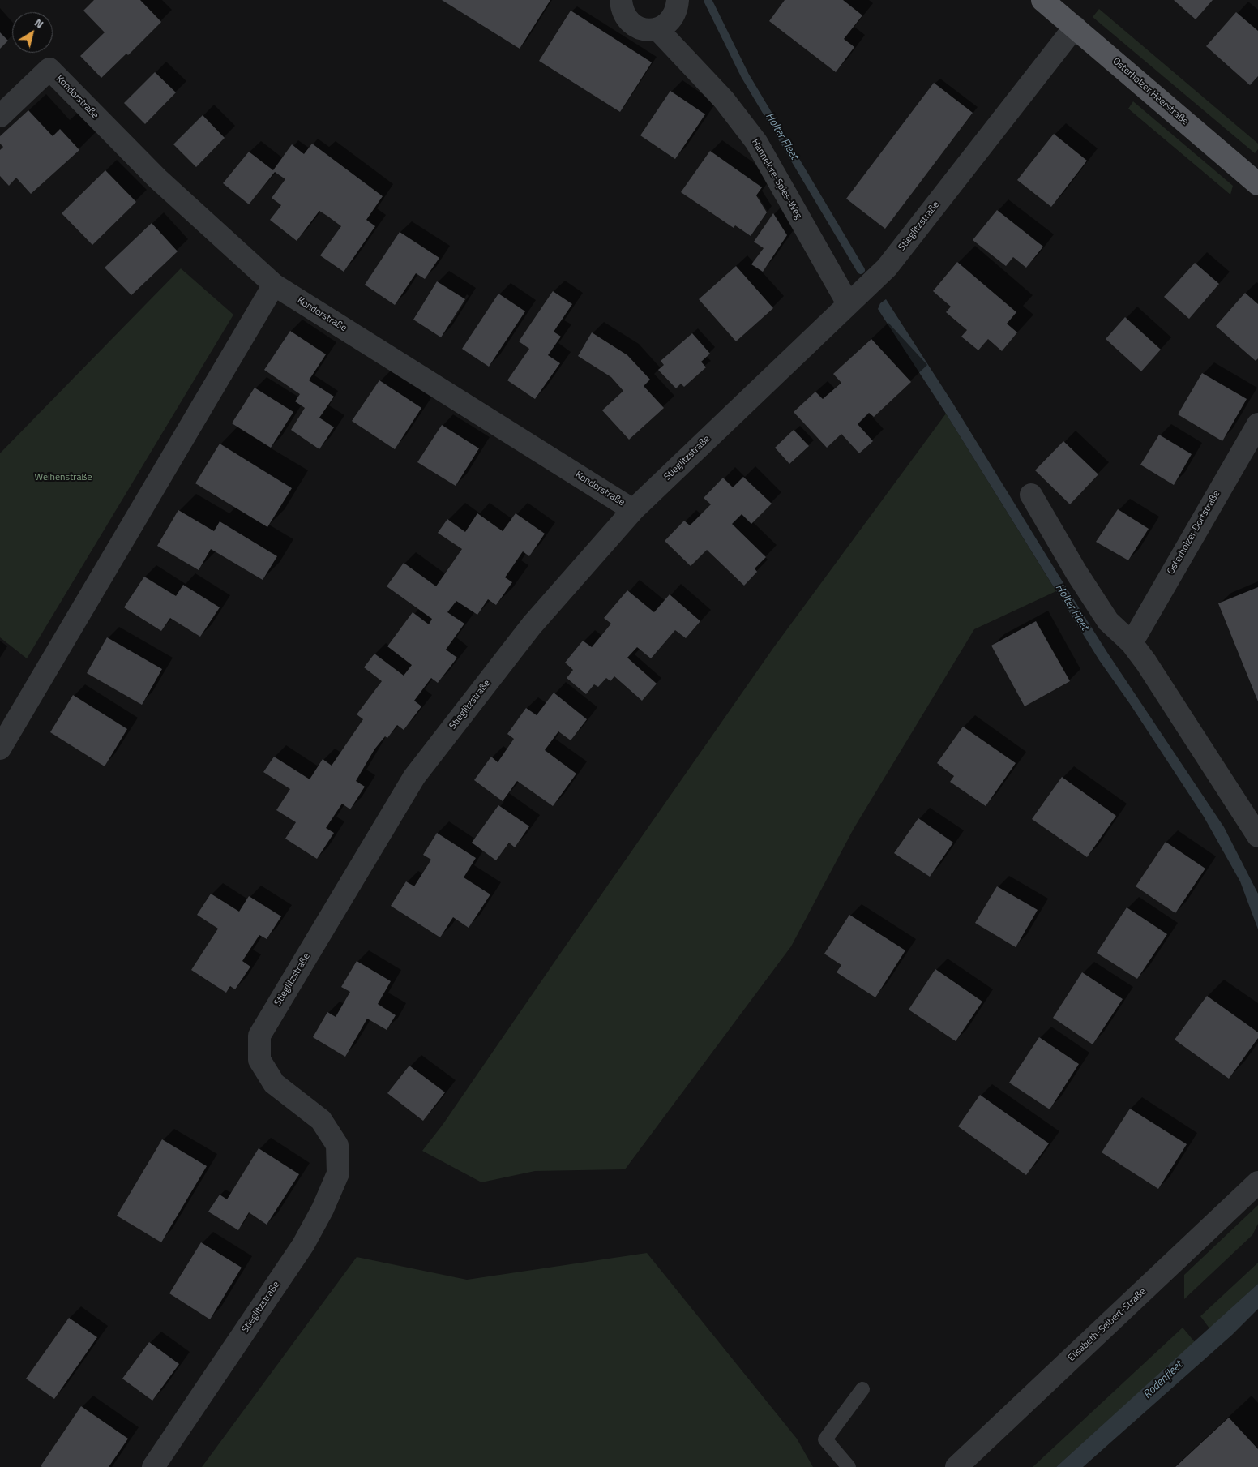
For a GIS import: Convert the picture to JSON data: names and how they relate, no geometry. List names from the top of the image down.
{
  "streets": {
    "main road": ["Osterholzer Heerstraße"],
    "street": [
      "Kondorstraße",
      "Hannelore-Spies-Weg",
      "Stieglitzstraße",
      "Osterholzer Dorfstraße",
      "Elisabeth-Selbert-Straße"
    ]
  },
  "crossings": [
    ["Osterholzer Heerstraße", "Stieglitzstraße"],
    ["Kondorstraße", "Stieglitzstraße"],
    ["Hannelore-Spies-Weg", "Stieglitzstraße"]
  ],
  "water": ["Holter Fleet", "Rodenfleet"],
  "parks": ["Weihenstraße"],
  "north": "top right"
}
